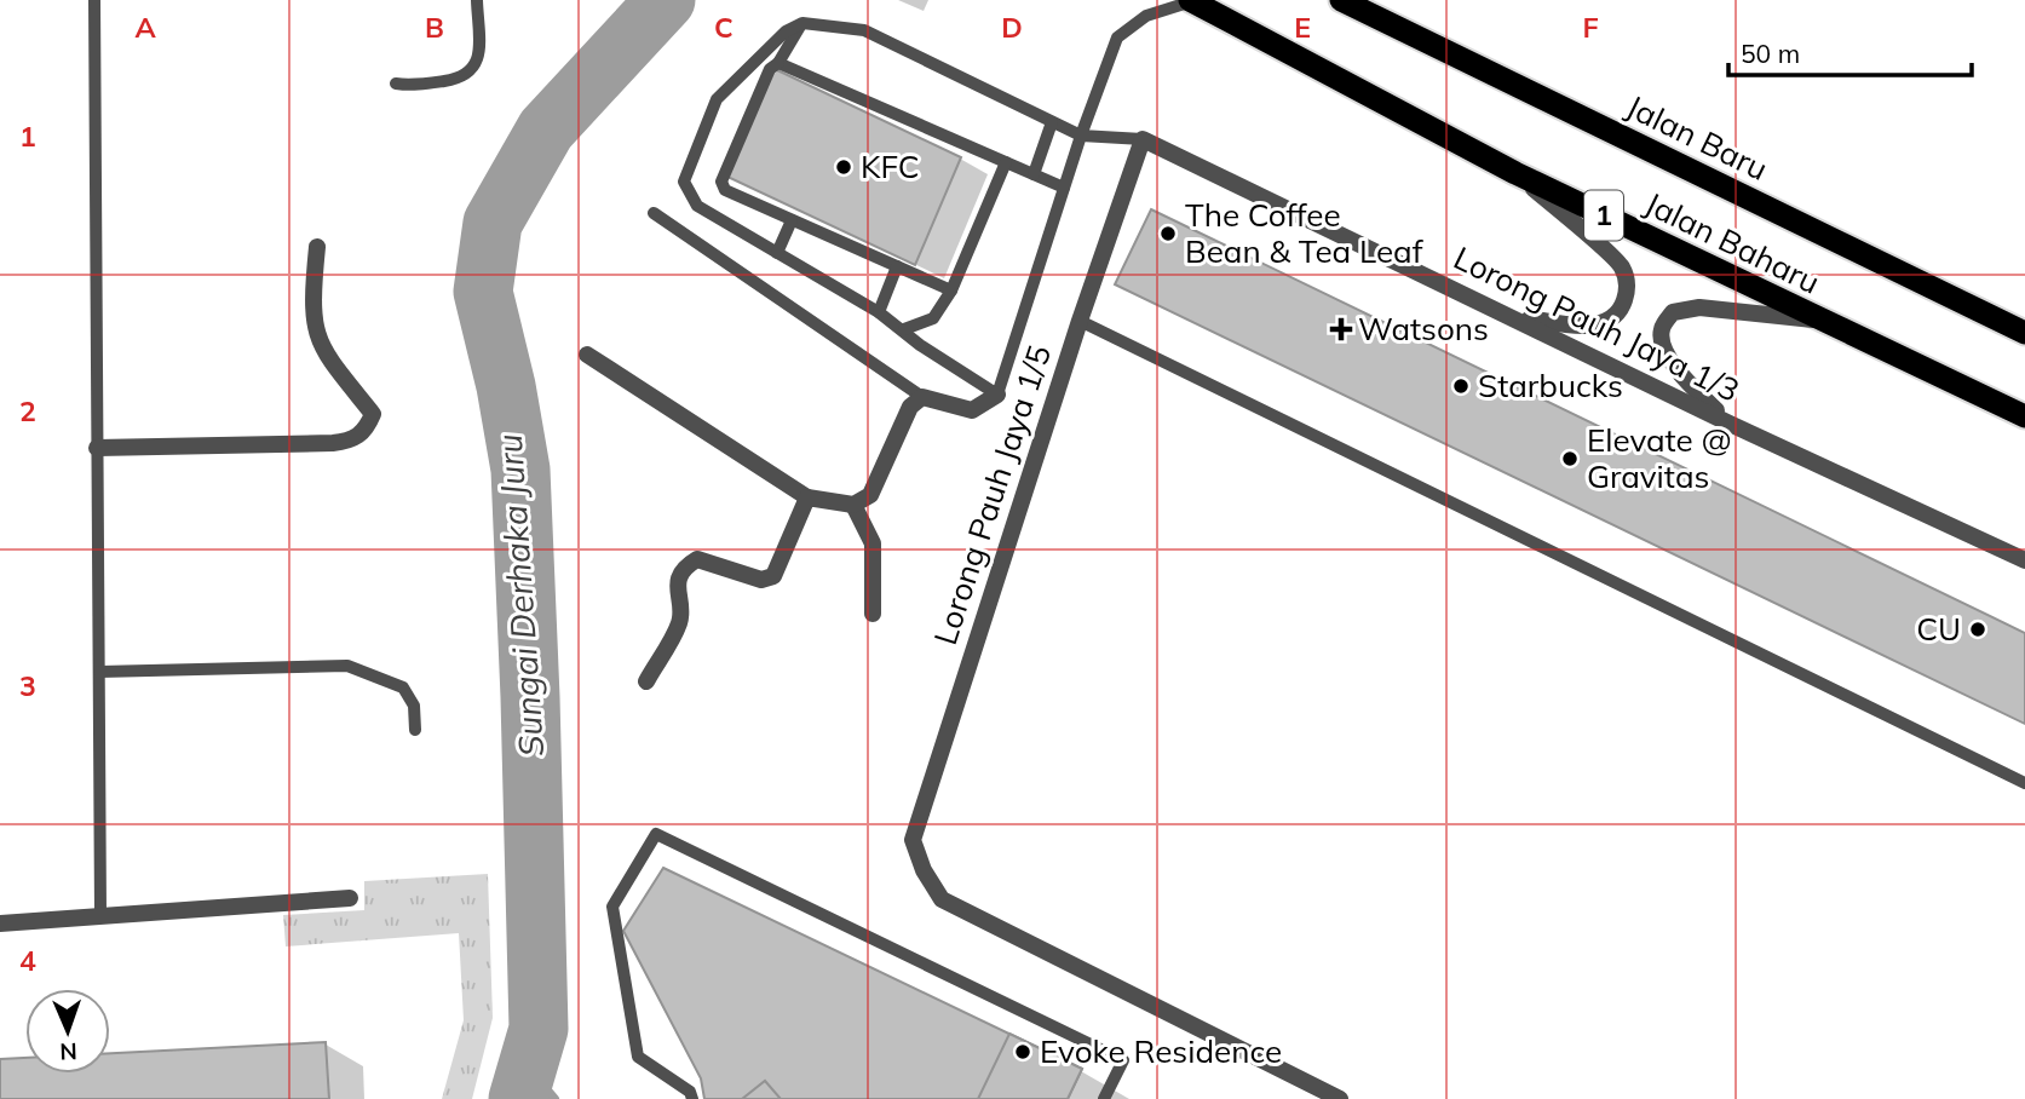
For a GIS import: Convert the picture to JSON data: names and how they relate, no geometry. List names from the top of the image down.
{
  "streets": {
    "highway": ["Jalan Baru", "1", "Jalan Baharu"],
    "street": ["Lorong Pauh Jaya 1/3", "Lorong Pauh Jaya 1/5"]
  },
  "crossings": [
    ["Lorong Pauh Jaya 1/3", "Lorong Pauh Jaya 1/5"]
  ],
  "water": ["Sungai Derhaka Juru"],
  "places": {
    "other": [
      "KFC",
      "The Coffee Bean & Tea Leaf",
      "Starbucks",
      "Elevate @ Gravitas",
      "CU",
      "Evoke Residence"
    ],
    "health": ["Watsons"]
  },
  "scale_bar": "50 m",
  "north": "bottom",
  "grid": {
    "columns": [
      "A",
      "B",
      "C",
      "D",
      "E",
      "F"
    ],
    "rows": [
      "1",
      "2",
      "3",
      "4"
    ]
  }
}
